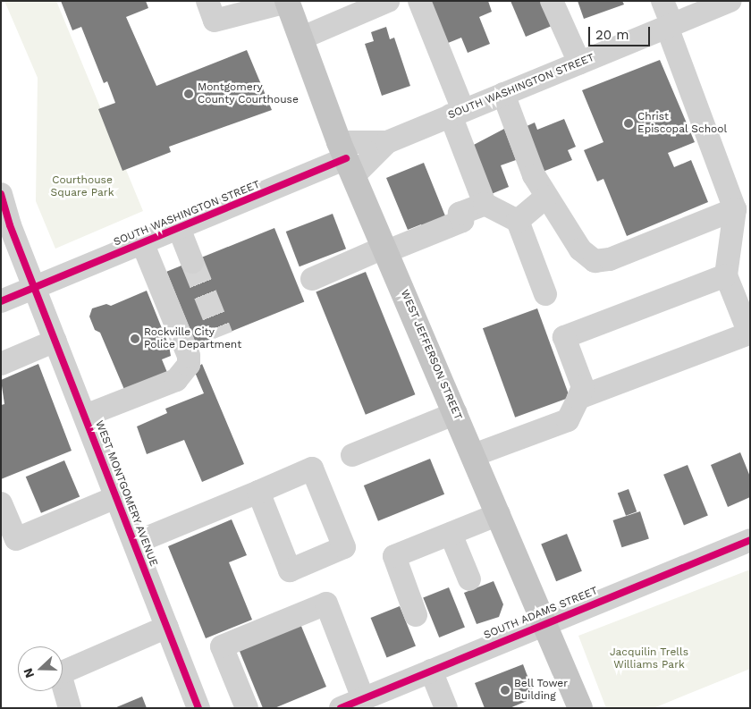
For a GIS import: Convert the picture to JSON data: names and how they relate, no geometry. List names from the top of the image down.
{
  "streets": {
    "main road": ["WEST JEFFERSON STREET"],
    "street": ["SOUTH WASHINGTON STREET", "WEST MONTGOMERY AVENUE", "SOUTH ADAMS STREET"]
  },
  "crossings": [
    ["SOUTH WASHINGTON STREET", "WEST JEFFERSON STREET"],
    ["SOUTH WASHINGTON STREET", "WEST MONTGOMERY AVENUE"],
    ["WEST JEFFERSON STREET", "SOUTH ADAMS STREET"]
  ],
  "parks": ["Courthouse Square Park", "Jacquilin Trells Williams Park"],
  "places": [
    "Montgomery County Courthouse",
    "Christ Episcopal School",
    "Rockville City Police Department",
    "Bell Tower Building"
  ],
  "scale_bar": "20 m",
  "north": "left"
}
